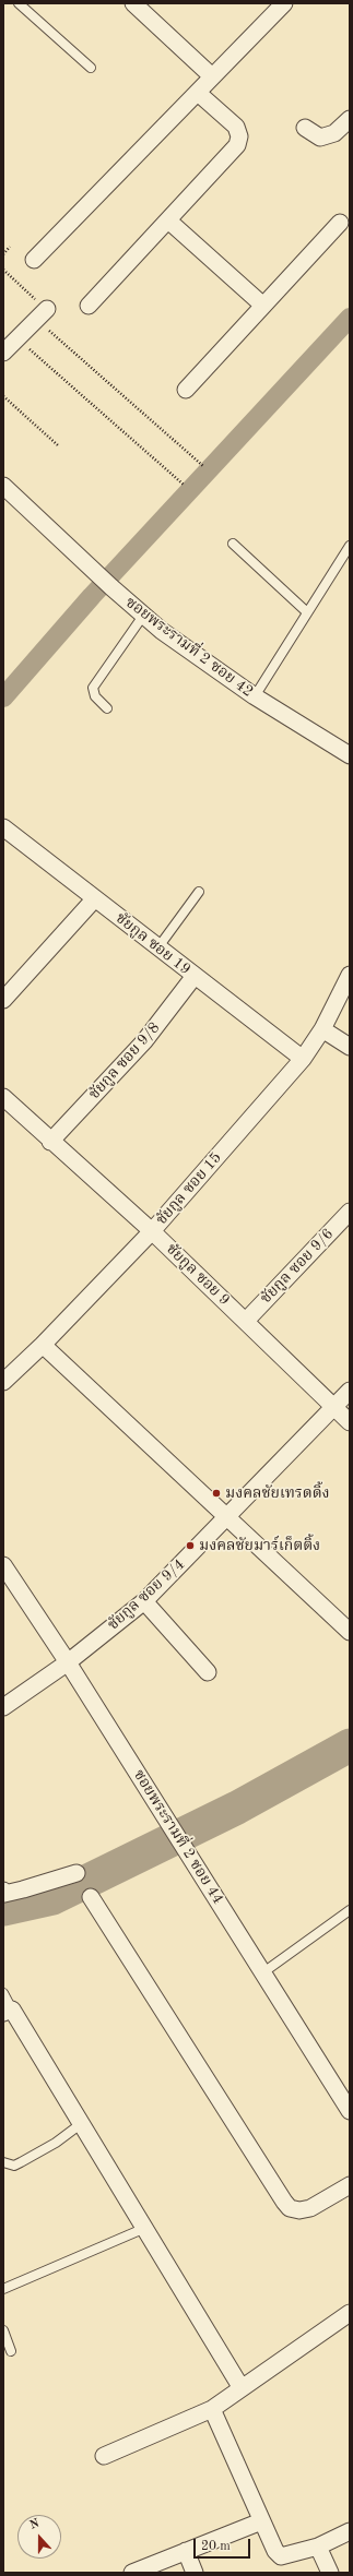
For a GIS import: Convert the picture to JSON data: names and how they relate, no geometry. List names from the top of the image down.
{
  "streets": {
    "street": [
      "ซอยพระรามที่ 2 ซอย 42",
      "ชัยกูล ซอย 19",
      "ชัยกูล ซอย 9/8",
      "ชัยกูล ซอย 15",
      "ชัยกูล ซอย 9/6",
      "ชัยกูล ซอย 9",
      "ชัยกูล ซอย 9/4",
      "ซอยพระรามที่ 2 ซอย 44"
    ]
  },
  "crossings": [
    ["ชัยกูล ซอย 19", "ชัยกูล ซอย 9/8"],
    ["ชัยกูล ซอย 19", "ชัยกูล ซอย 15"],
    ["ชัยกูล ซอย 9/8", "ชัยกูล ซอย 9"],
    ["ชัยกูล ซอย 15", "ชัยกูล ซอย 9"],
    ["ชัยกูล ซอย 9/6", "ชัยกูล ซอย 9"],
    ["ชัยกูล ซอย 9", "ชัยกูล ซอย 9/4"],
    ["ชัยกูล ซอย 9/4", "ซอยพระรามที่ 2 ซอย 44"]
  ],
  "places": ["มงคลชัยเทรดดิ้ง", "มงคลชัยมาร์เก็ตติ้ง"],
  "scale_bar": "20 m",
  "north": "top"
}
